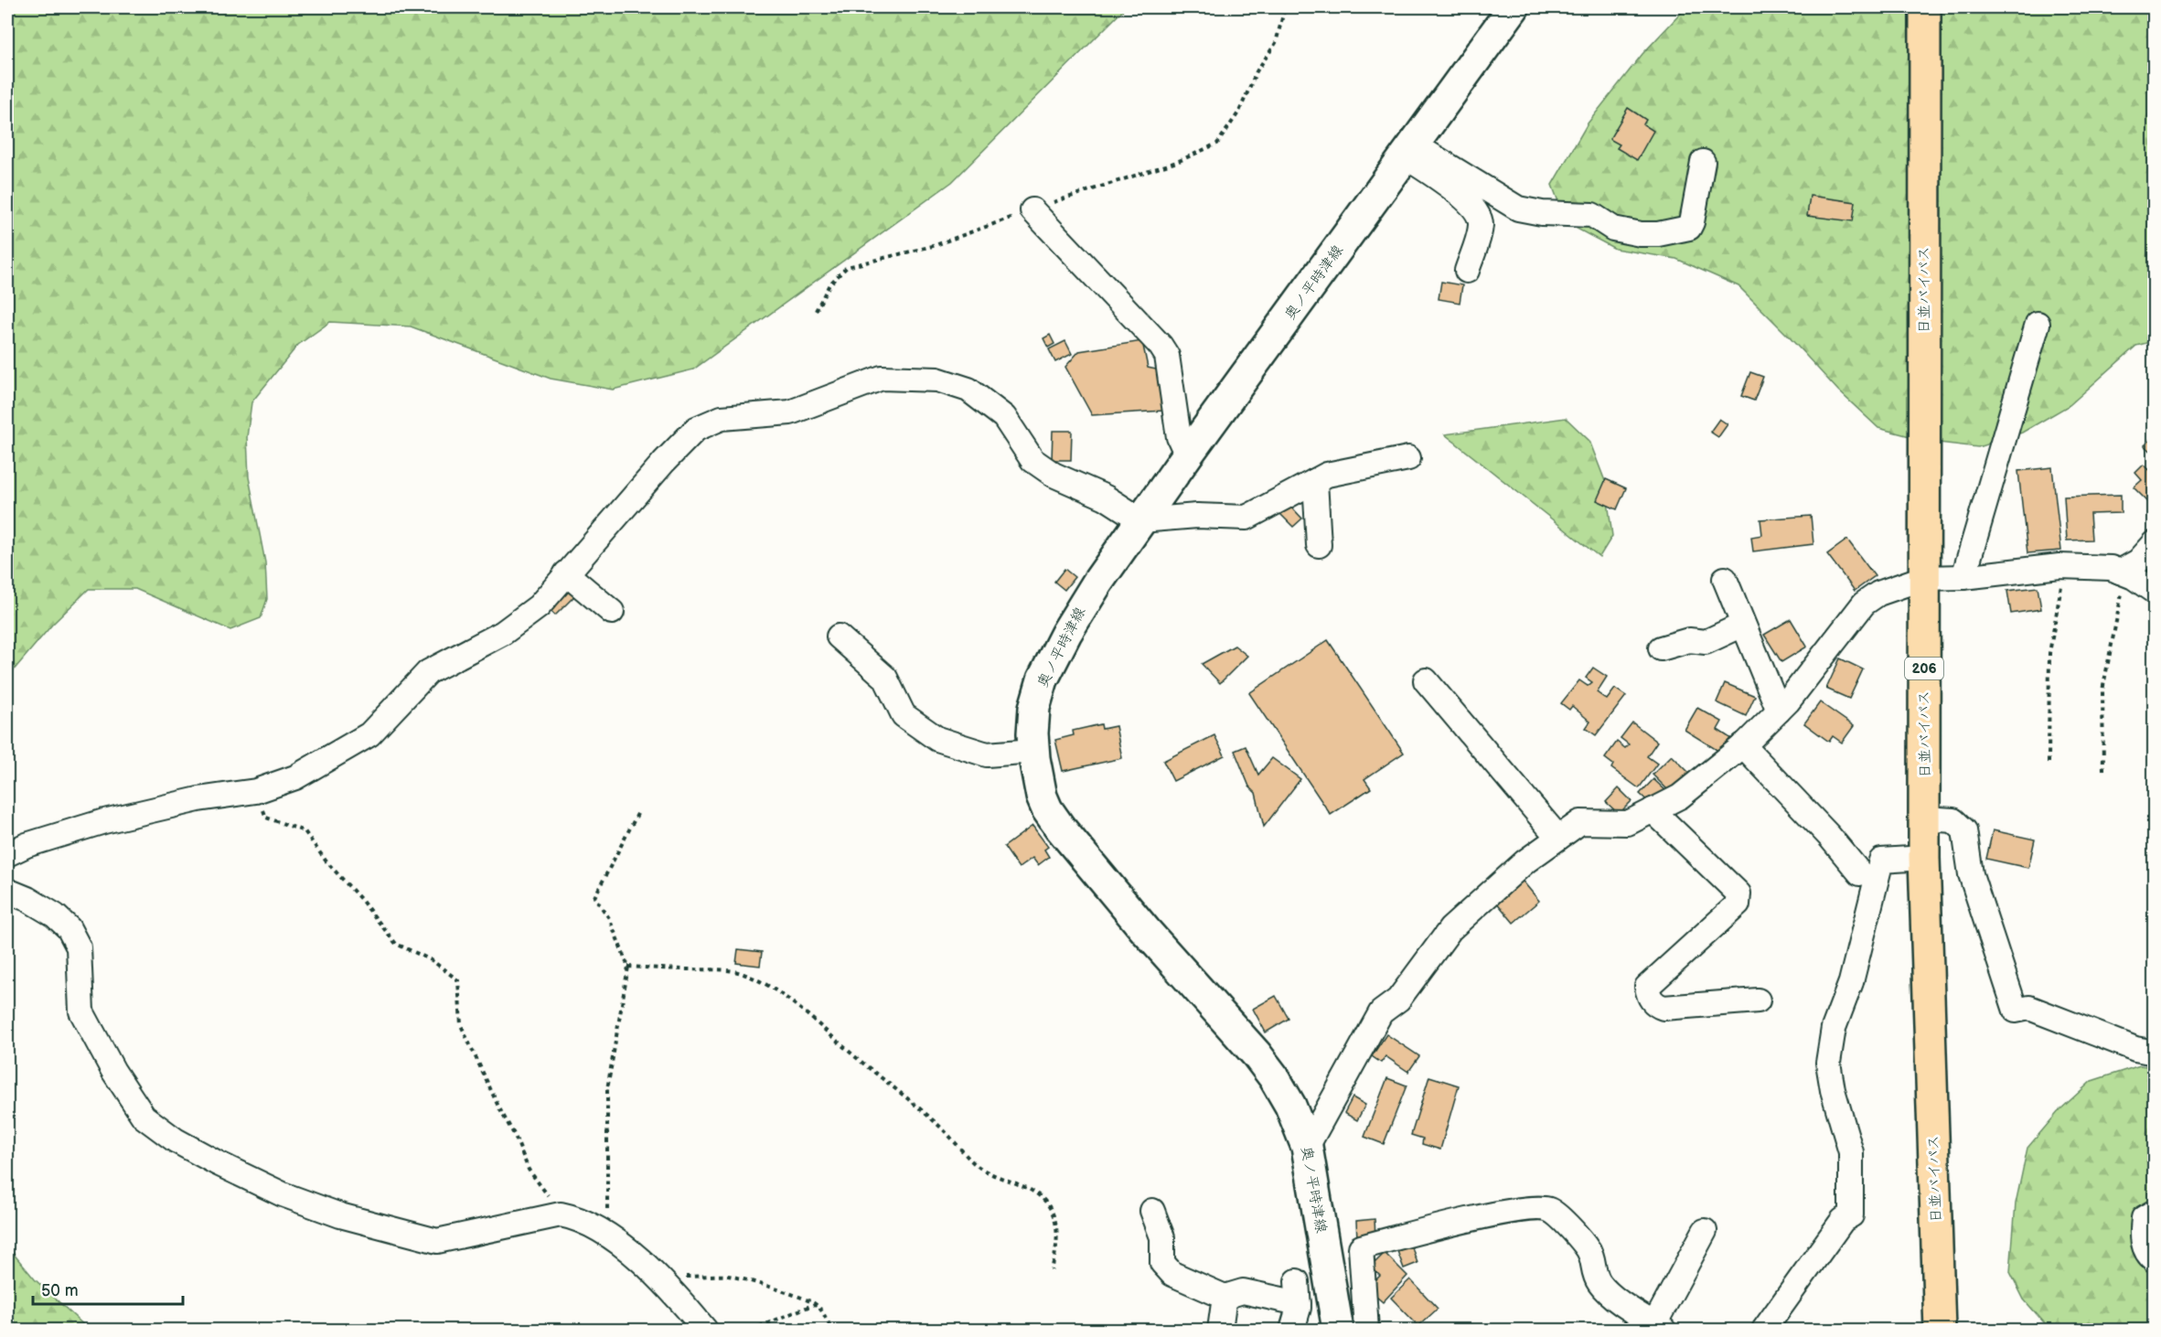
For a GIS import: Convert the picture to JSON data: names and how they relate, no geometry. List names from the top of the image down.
{
  "streets": {
    "highway": ["日並バイパス", "206"],
    "main road": ["奥ノ平時津線"]
  },
  "scale_bar": "50 m"
}
